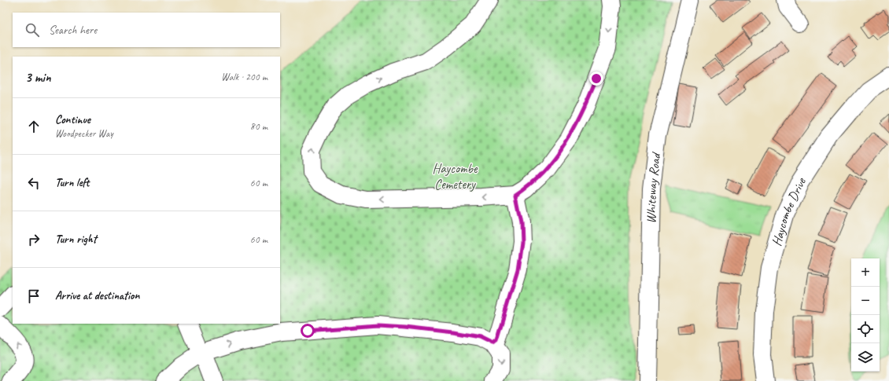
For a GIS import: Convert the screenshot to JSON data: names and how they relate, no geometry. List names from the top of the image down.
{
  "streets": {
    "street": ["Whiteway Road", "Haycombe Drive"]
  },
  "parks": ["Haycombe Cemetery"],
  "page": {
    "search": "Search here",
    "heading": ["3 min", "Walk · 200 m"],
    "list": [
      ["Continue", "Woodpecker Way", "80 m"],
      ["Turn left", "60 m"],
      ["Turn right", "60 m"],
      "Arrive at destination"
    ],
    "map_buttons": ["+", "−"]
  }
}
